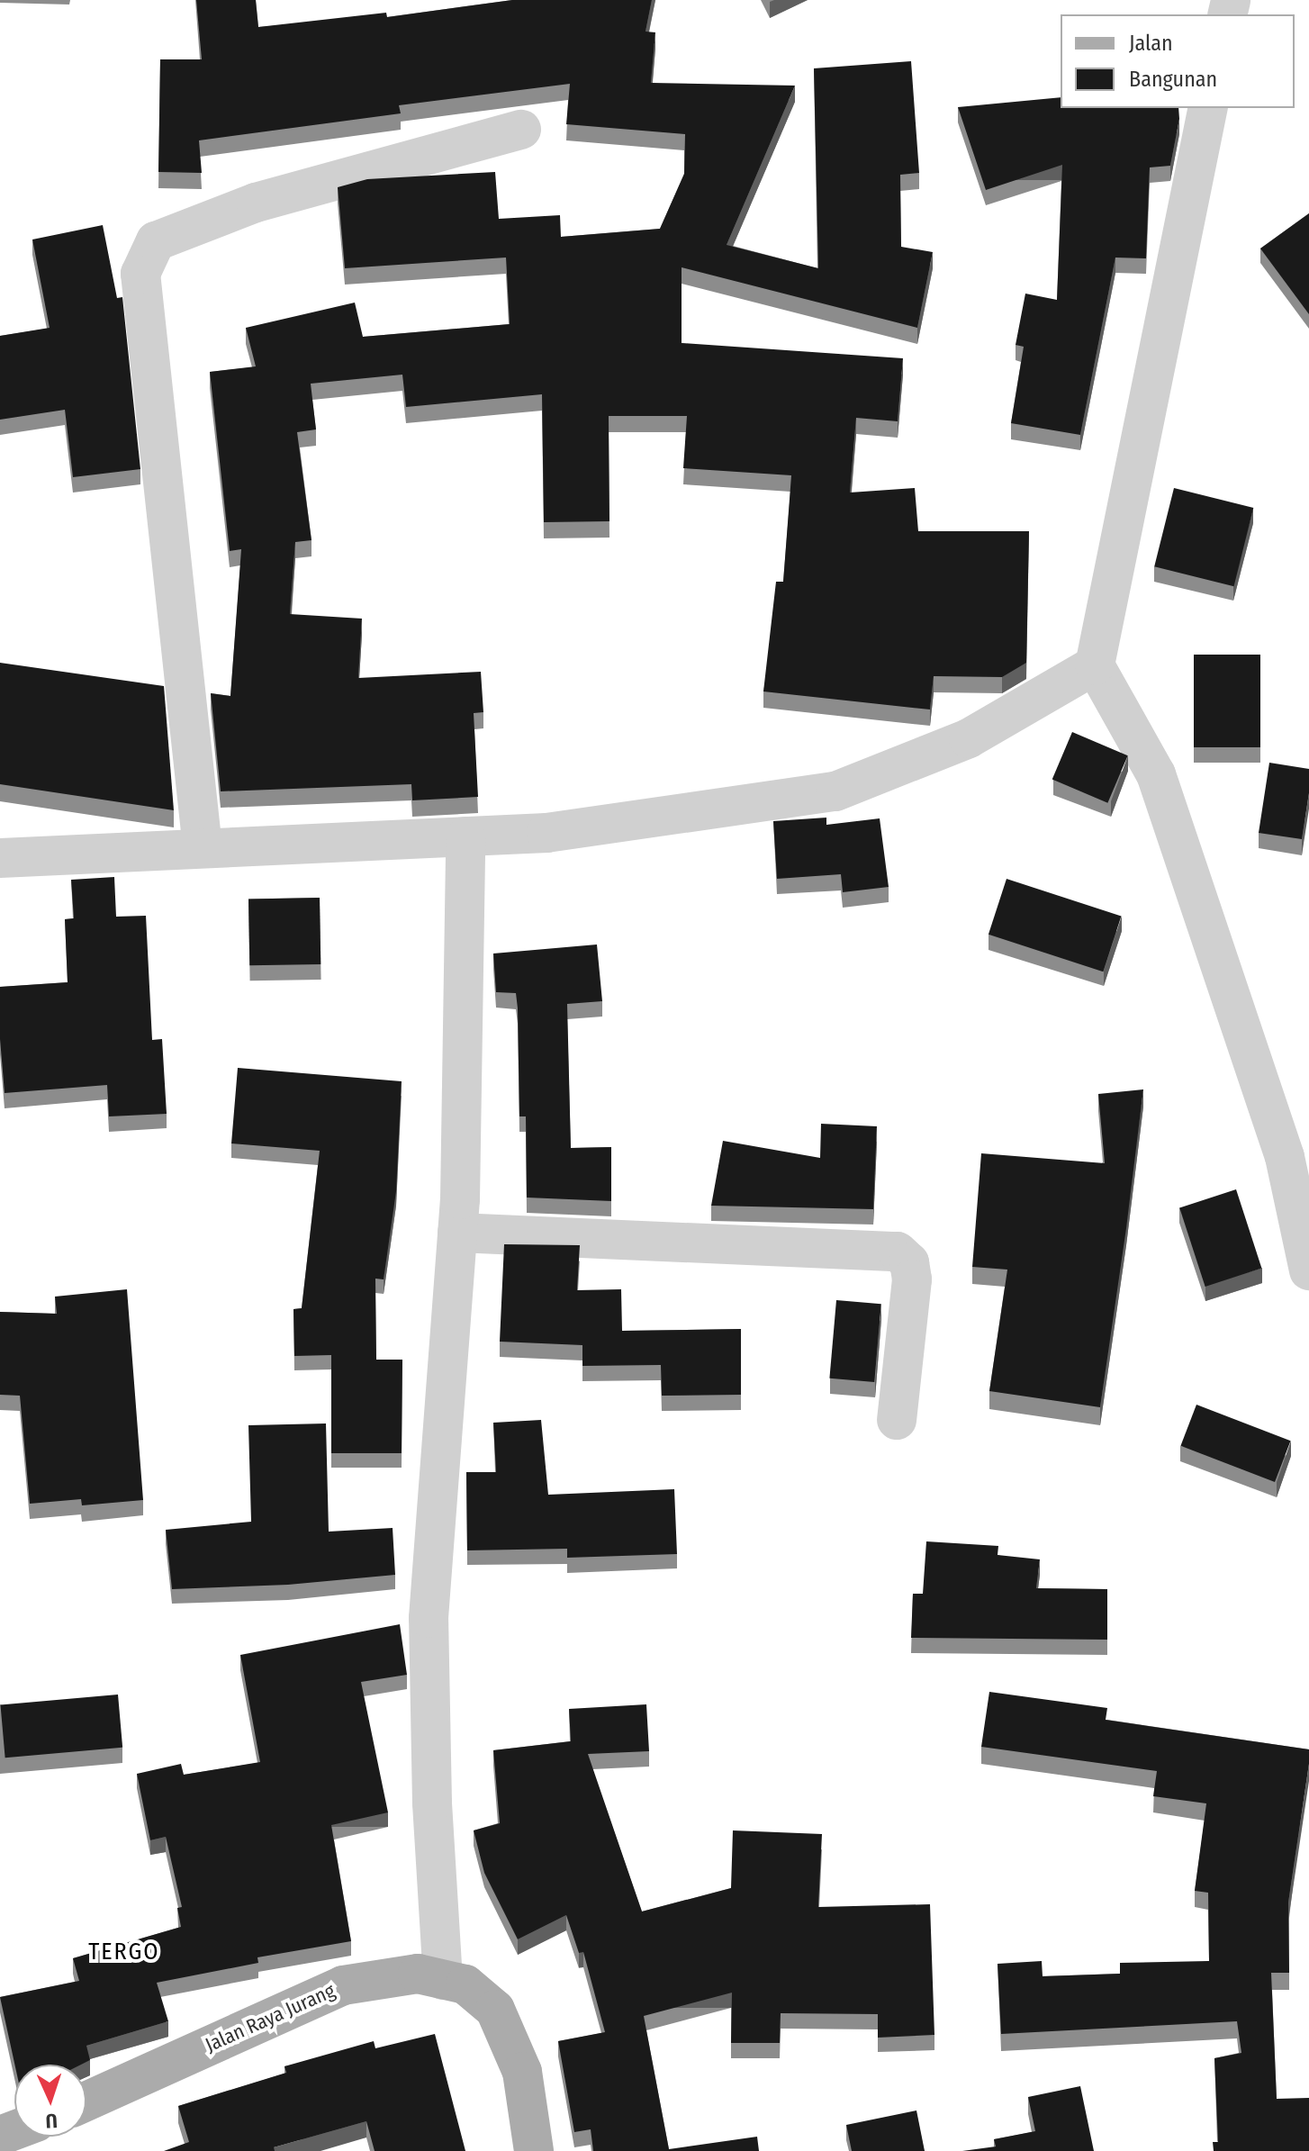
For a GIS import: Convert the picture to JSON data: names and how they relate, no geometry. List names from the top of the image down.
{
  "streets": {
    "main road": ["Jalan Raya Jurang"]
  },
  "districts": ["TERGO"],
  "legend": ["Jalan", "Bangunan"],
  "north": "bottom"
}
